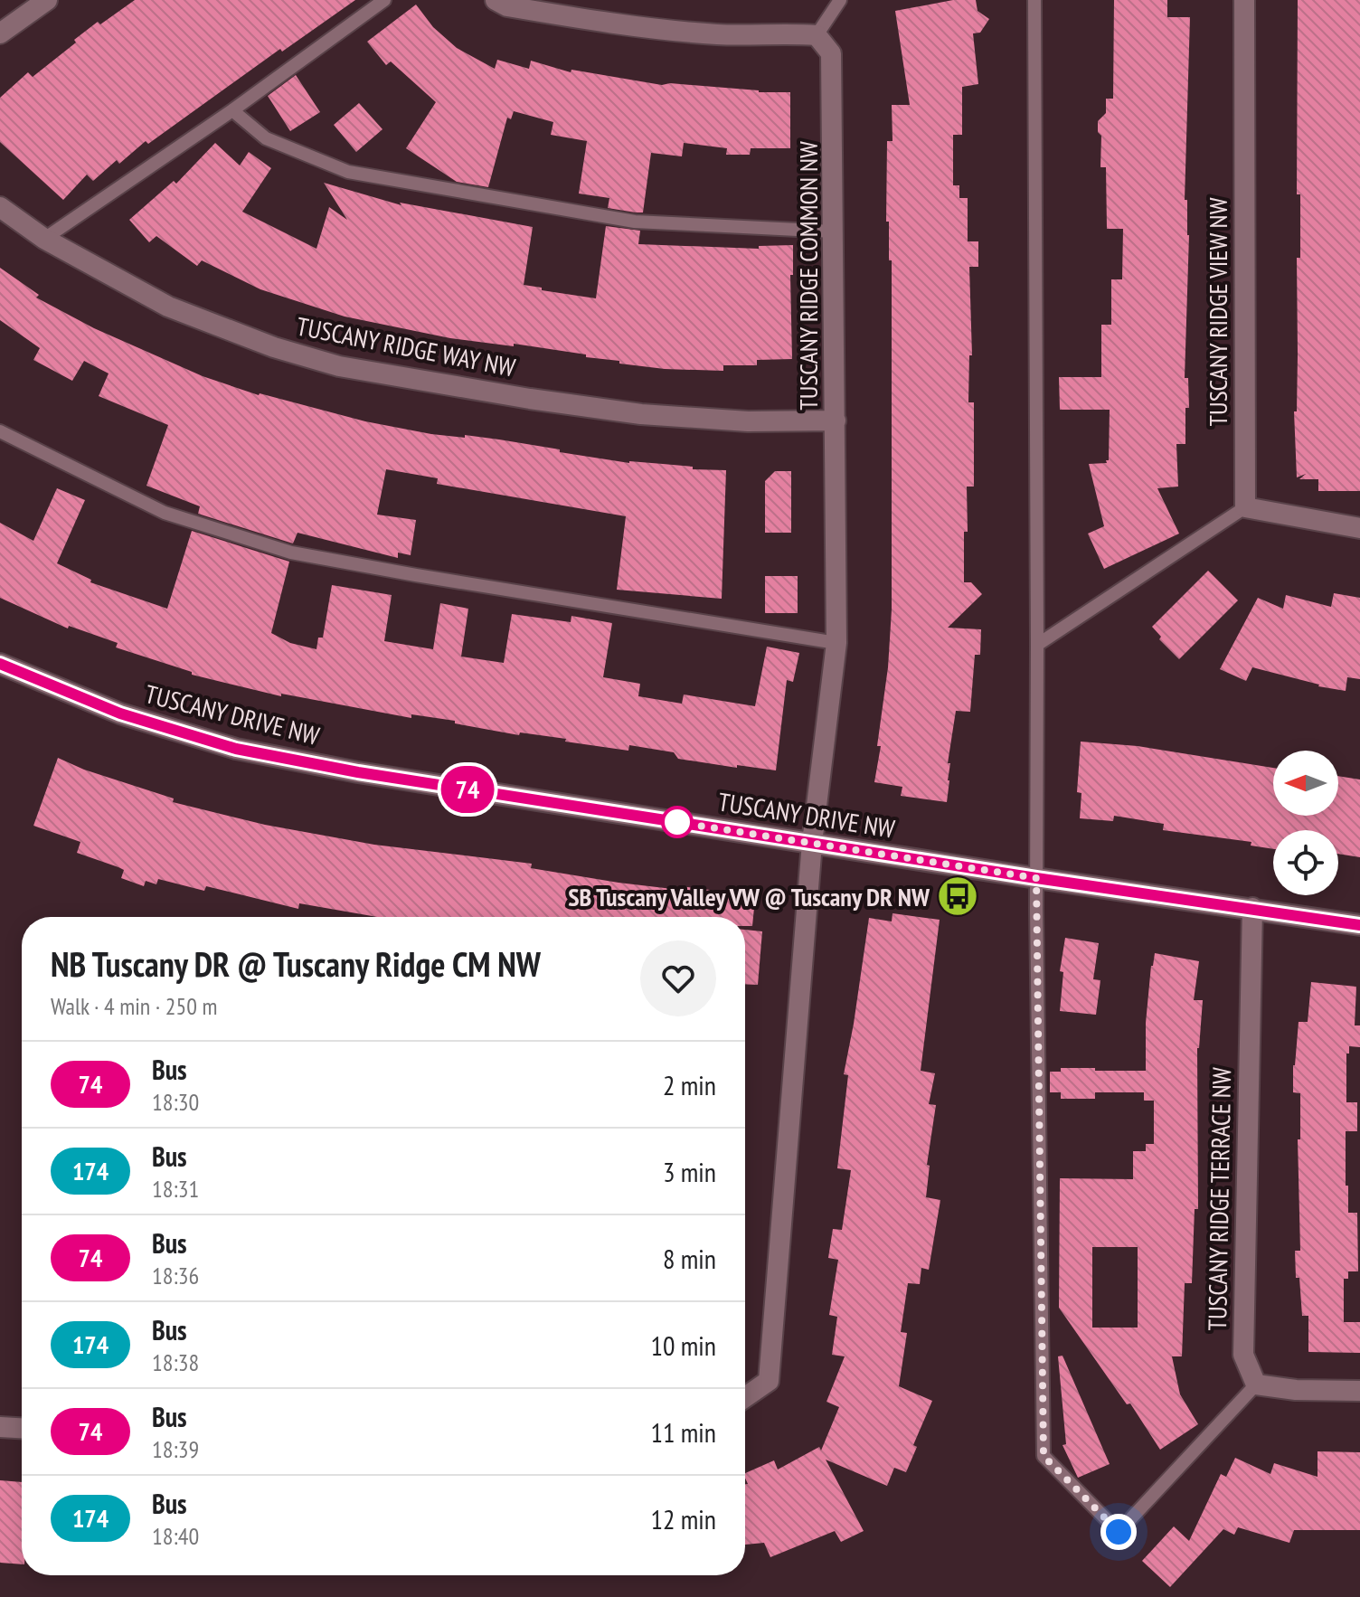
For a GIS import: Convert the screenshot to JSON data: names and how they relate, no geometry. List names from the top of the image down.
{
  "streets": {
    "street": [
      "TUSCANY RIDGE COMMON NW",
      "TUSCANY RIDGE VIEW NW",
      "TUSCANY RIDGE WAY NW",
      "TUSCANY DRIVE NW",
      "TUSCANY RIDGE TERRACE NW"
    ]
  },
  "crossings": [
    ["TUSCANY RIDGE COMMON NW", "TUSCANY RIDGE WAY NW"],
    ["TUSCANY RIDGE COMMON NW", "TUSCANY DRIVE NW"],
    ["TUSCANY DRIVE NW", "TUSCANY RIDGE TERRACE NW"]
  ],
  "places": {
    "bus stop": ["SB Tuscany Valley VW @ Tuscany DR NW"]
  },
  "lines": ["bus line 74"],
  "north": "left",
  "page": {
    "on_map": "74",
    "heading": ["NB Tuscany DR @ Tuscany Ridge CM NW", "Walk · 4 min · 250 m"],
    "list": [
      {
        "mark": "74",
        "name": "Bus",
        "note": "18:30",
        "value": "2 min"
      },
      {
        "mark": "174",
        "name": "Bus",
        "note": "18:31",
        "value": "3 min"
      },
      {
        "mark": "74",
        "name": "Bus",
        "note": "18:36",
        "value": "8 min"
      },
      {
        "mark": "174",
        "name": "Bus",
        "note": "18:38",
        "value": "10 min"
      },
      {
        "mark": "74",
        "name": "Bus",
        "note": "18:39",
        "value": "11 min"
      },
      {
        "mark": "174",
        "name": "Bus",
        "note": "18:40",
        "value": "12 min"
      }
    ]
  }
}
